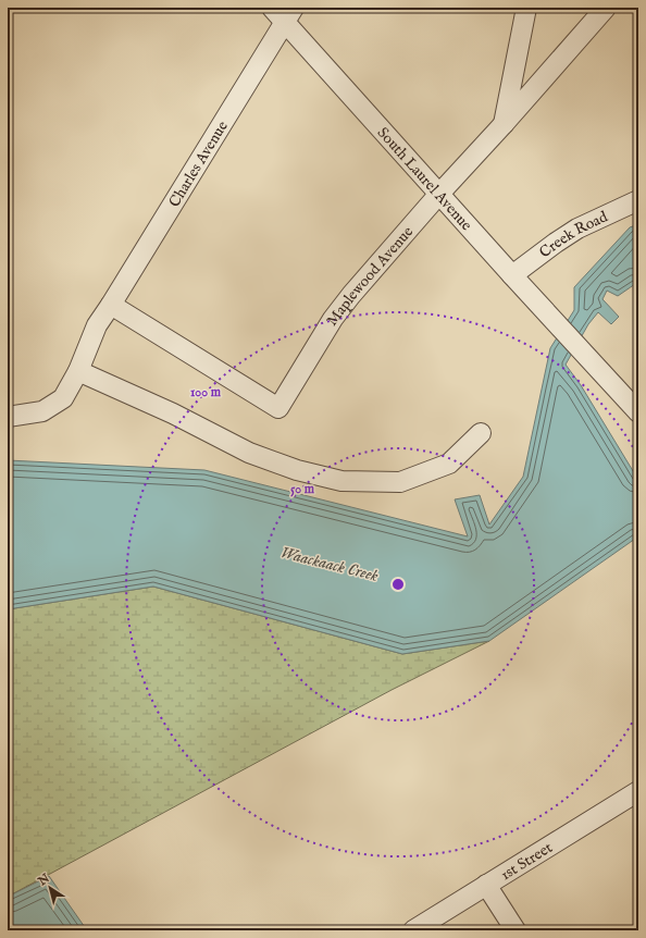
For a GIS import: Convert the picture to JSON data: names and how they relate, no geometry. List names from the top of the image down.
{
  "streets": {
    "street": [
      "Charles Avenue",
      "South Laurel Avenue",
      "Creek Road",
      "Maplewood Avenue",
      "1st Street"
    ]
  },
  "crossings": [
    ["Charles Avenue", "South Laurel Avenue"],
    ["Charles Avenue", "Maplewood Avenue"],
    ["South Laurel Avenue", "Creek Road"],
    ["South Laurel Avenue", "Maplewood Avenue"]
  ],
  "water": ["Waackaack Creek"],
  "north": "top left",
  "rings": ["100 m", "50 m"]
}
